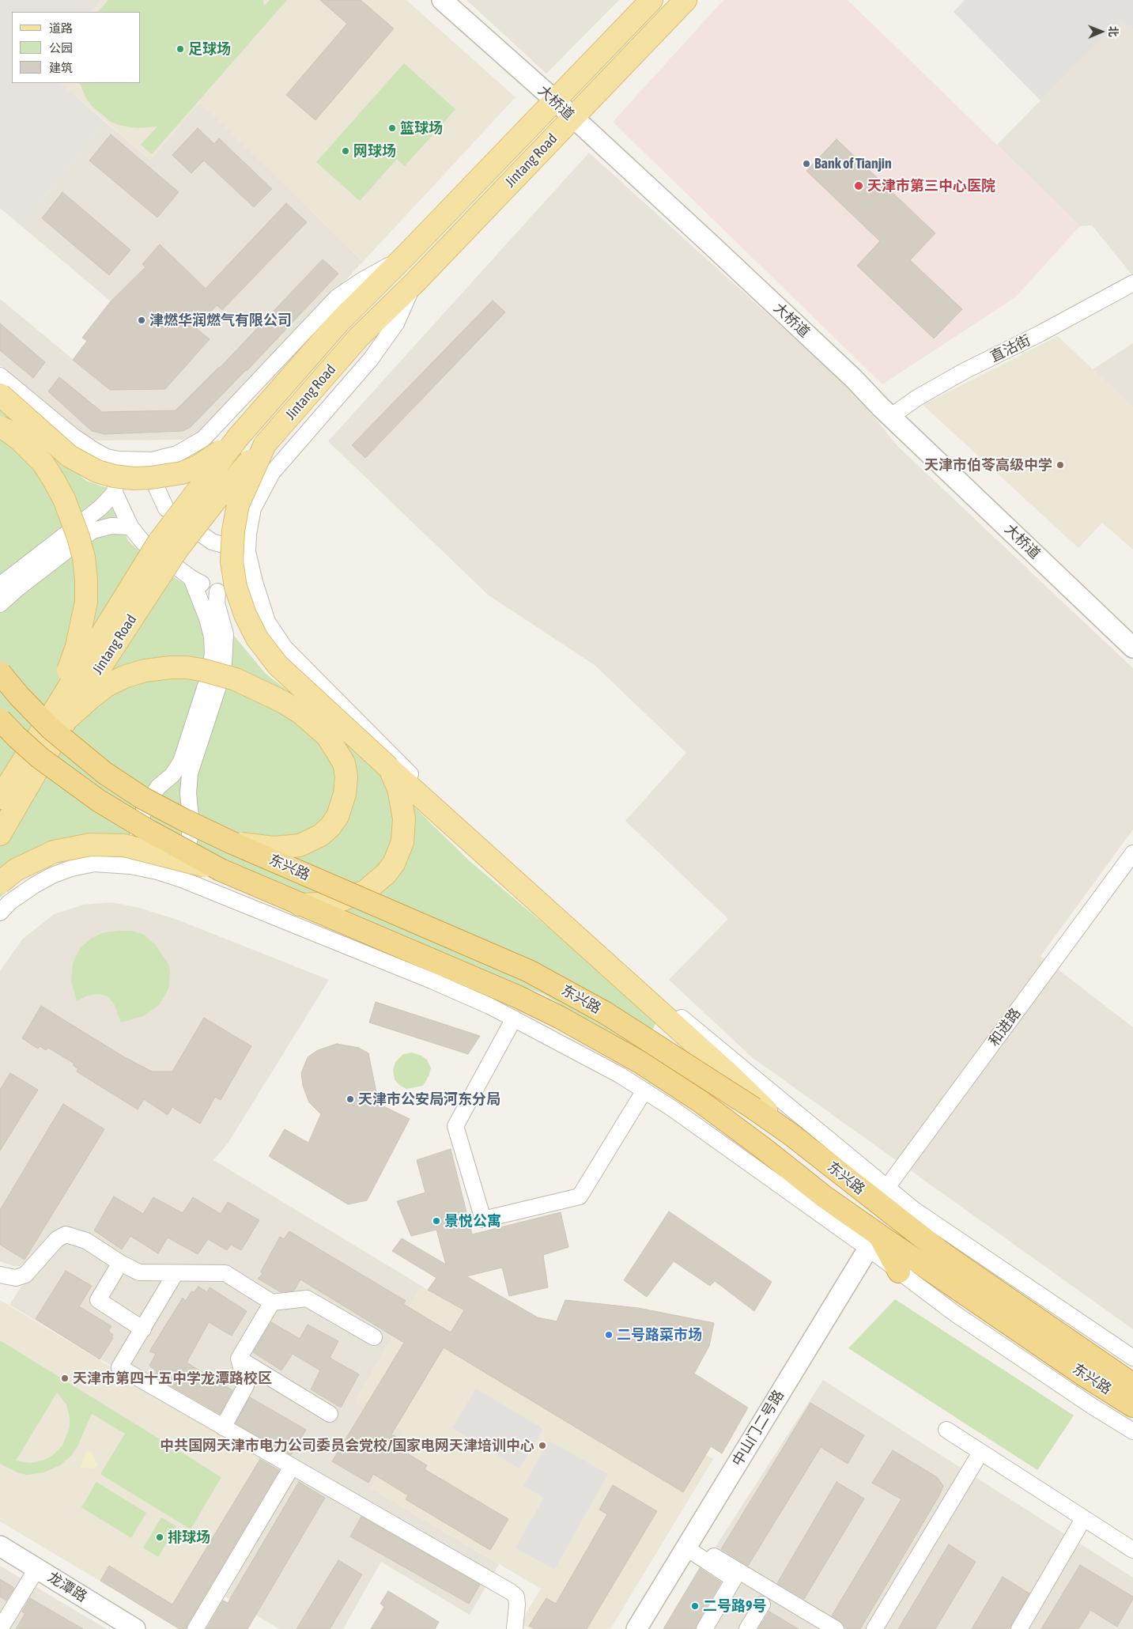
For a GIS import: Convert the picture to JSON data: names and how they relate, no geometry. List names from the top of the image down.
{
  "streets": {
    "highway": ["东兴路"],
    "main road": ["Jintang Road"],
    "street": [
      "大桥道",
      "直沽街",
      "和进路",
      "中山门二号路",
      "龙潭路"
    ]
  },
  "crossings": [
    ["大桥道", "Jintang Road"],
    ["大桥道", "直沽街"],
    ["东兴路", "和进路"],
    ["东兴路", "中山门二号路"]
  ],
  "places": [
    "足球场",
    "篮球场",
    "网球场",
    "Bank of Tianjin",
    "天津市第三中心医院",
    "津燃华润燃气有限公司",
    "天津市伯苓高级中学",
    "天津市公安局河东分局",
    "景悦公寓",
    "二号路菜市场",
    "天津市第四十五中学龙潭路校区",
    "中共国网天津市电力公司委员会党校/国家电网天津培训中心",
    "排球场",
    "二号路9号"
  ],
  "legend": ["道路", "公园", "建筑"],
  "north": "right"
}
